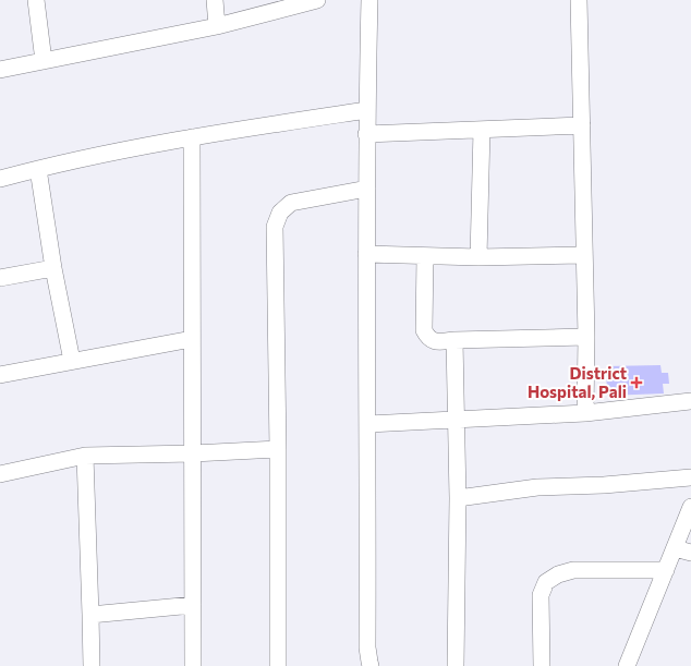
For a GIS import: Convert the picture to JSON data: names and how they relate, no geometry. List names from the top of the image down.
{
  "places": {
    "health": ["District Hospital, Pali"]
  }
}
